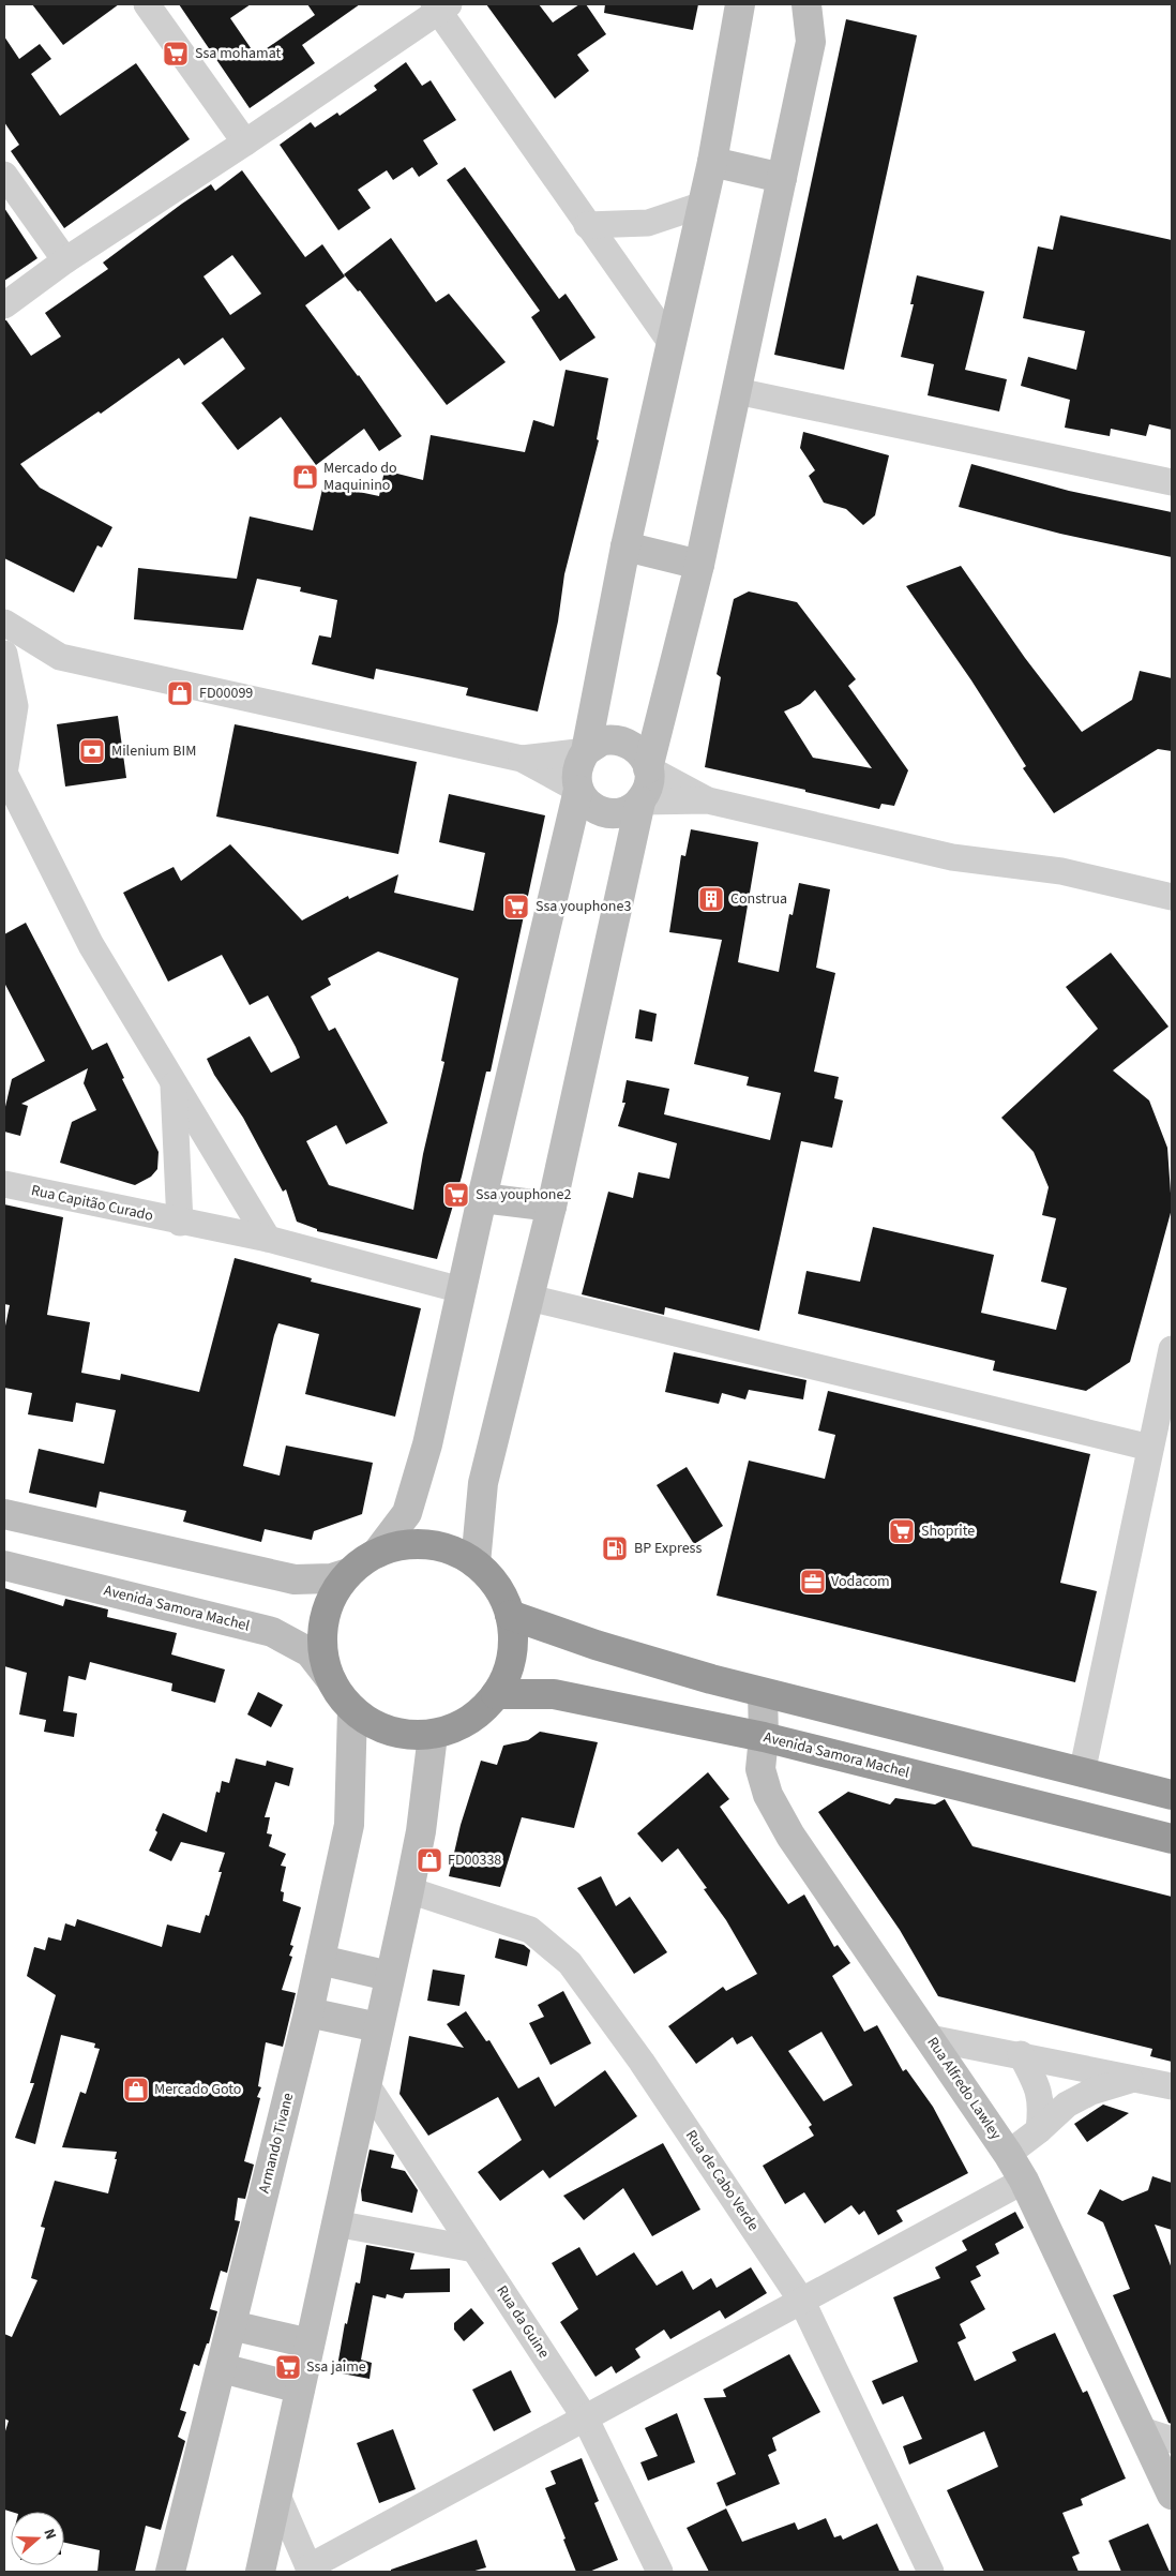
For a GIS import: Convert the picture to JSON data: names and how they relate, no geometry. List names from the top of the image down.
{
  "streets": {
    "highway": ["Avenida Samora Machel"],
    "street": [
      "Rua Capitão Curado",
      "Rua Alfredo Lawley",
      "Armando Tivane",
      "Rua de Cabo Verde",
      "Rua da Guine"
    ]
  },
  "crossings": [
    ["Avenida Samora Machel", "Rua Alfredo Lawley"],
    ["Avenida Samora Machel", "Armando Tivane"]
  ],
  "places": {
    "supermarket": [
      "Ssa mohamat",
      "Ssa youphone3",
      "Ssa youphone2",
      "Shoprite",
      "Ssa jaime"
    ],
    "shop": [
      "Mercado do Maquinino",
      "FD00099",
      "FD00338",
      "Mercado Goto"
    ],
    "bank": ["Milenium BIM"],
    "building": ["Construa"],
    "fuel station": ["BP Express"],
    "office": ["Vodacom"]
  },
  "north": "right"
}
